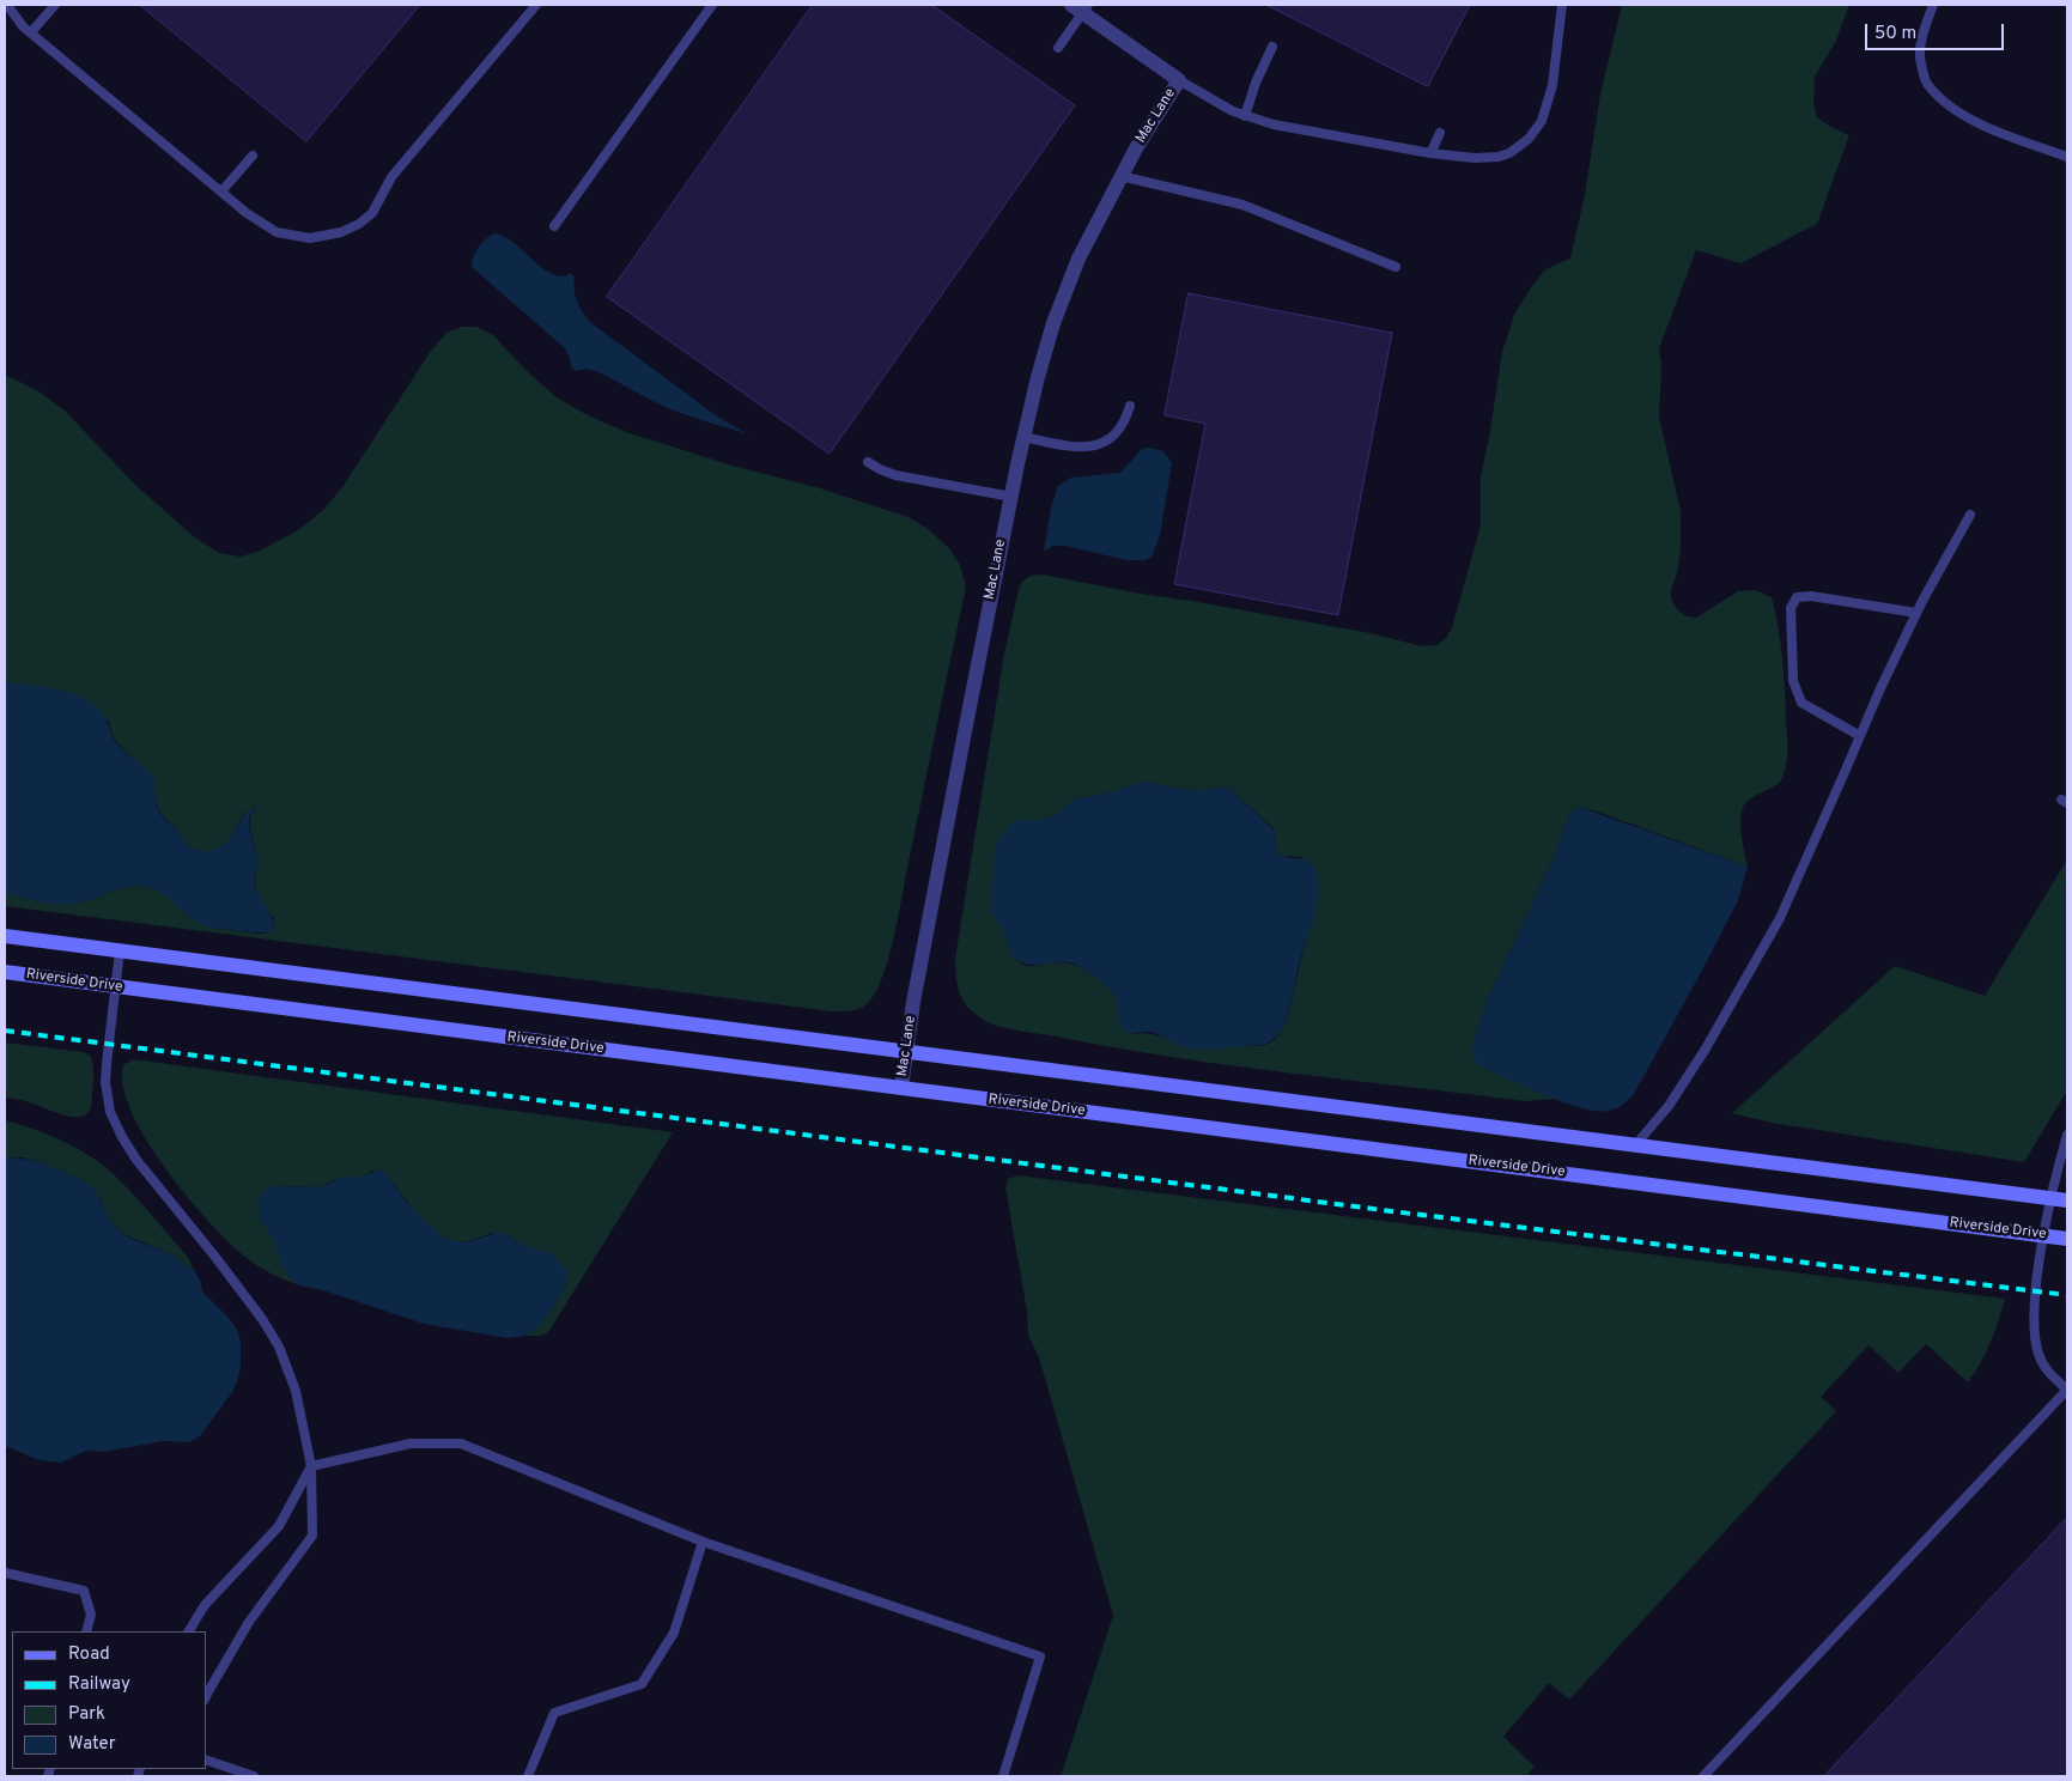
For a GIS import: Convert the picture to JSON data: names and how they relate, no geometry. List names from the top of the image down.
{
  "streets": {
    "main road": ["Riverside Drive"],
    "street": ["Mac Lane"]
  },
  "crossings": [
    ["Mac Lane", "Riverside Drive"]
  ],
  "legend": [
    "Road",
    "Railway",
    "Park",
    "Water"
  ],
  "scale_bar": "50 m"
}
